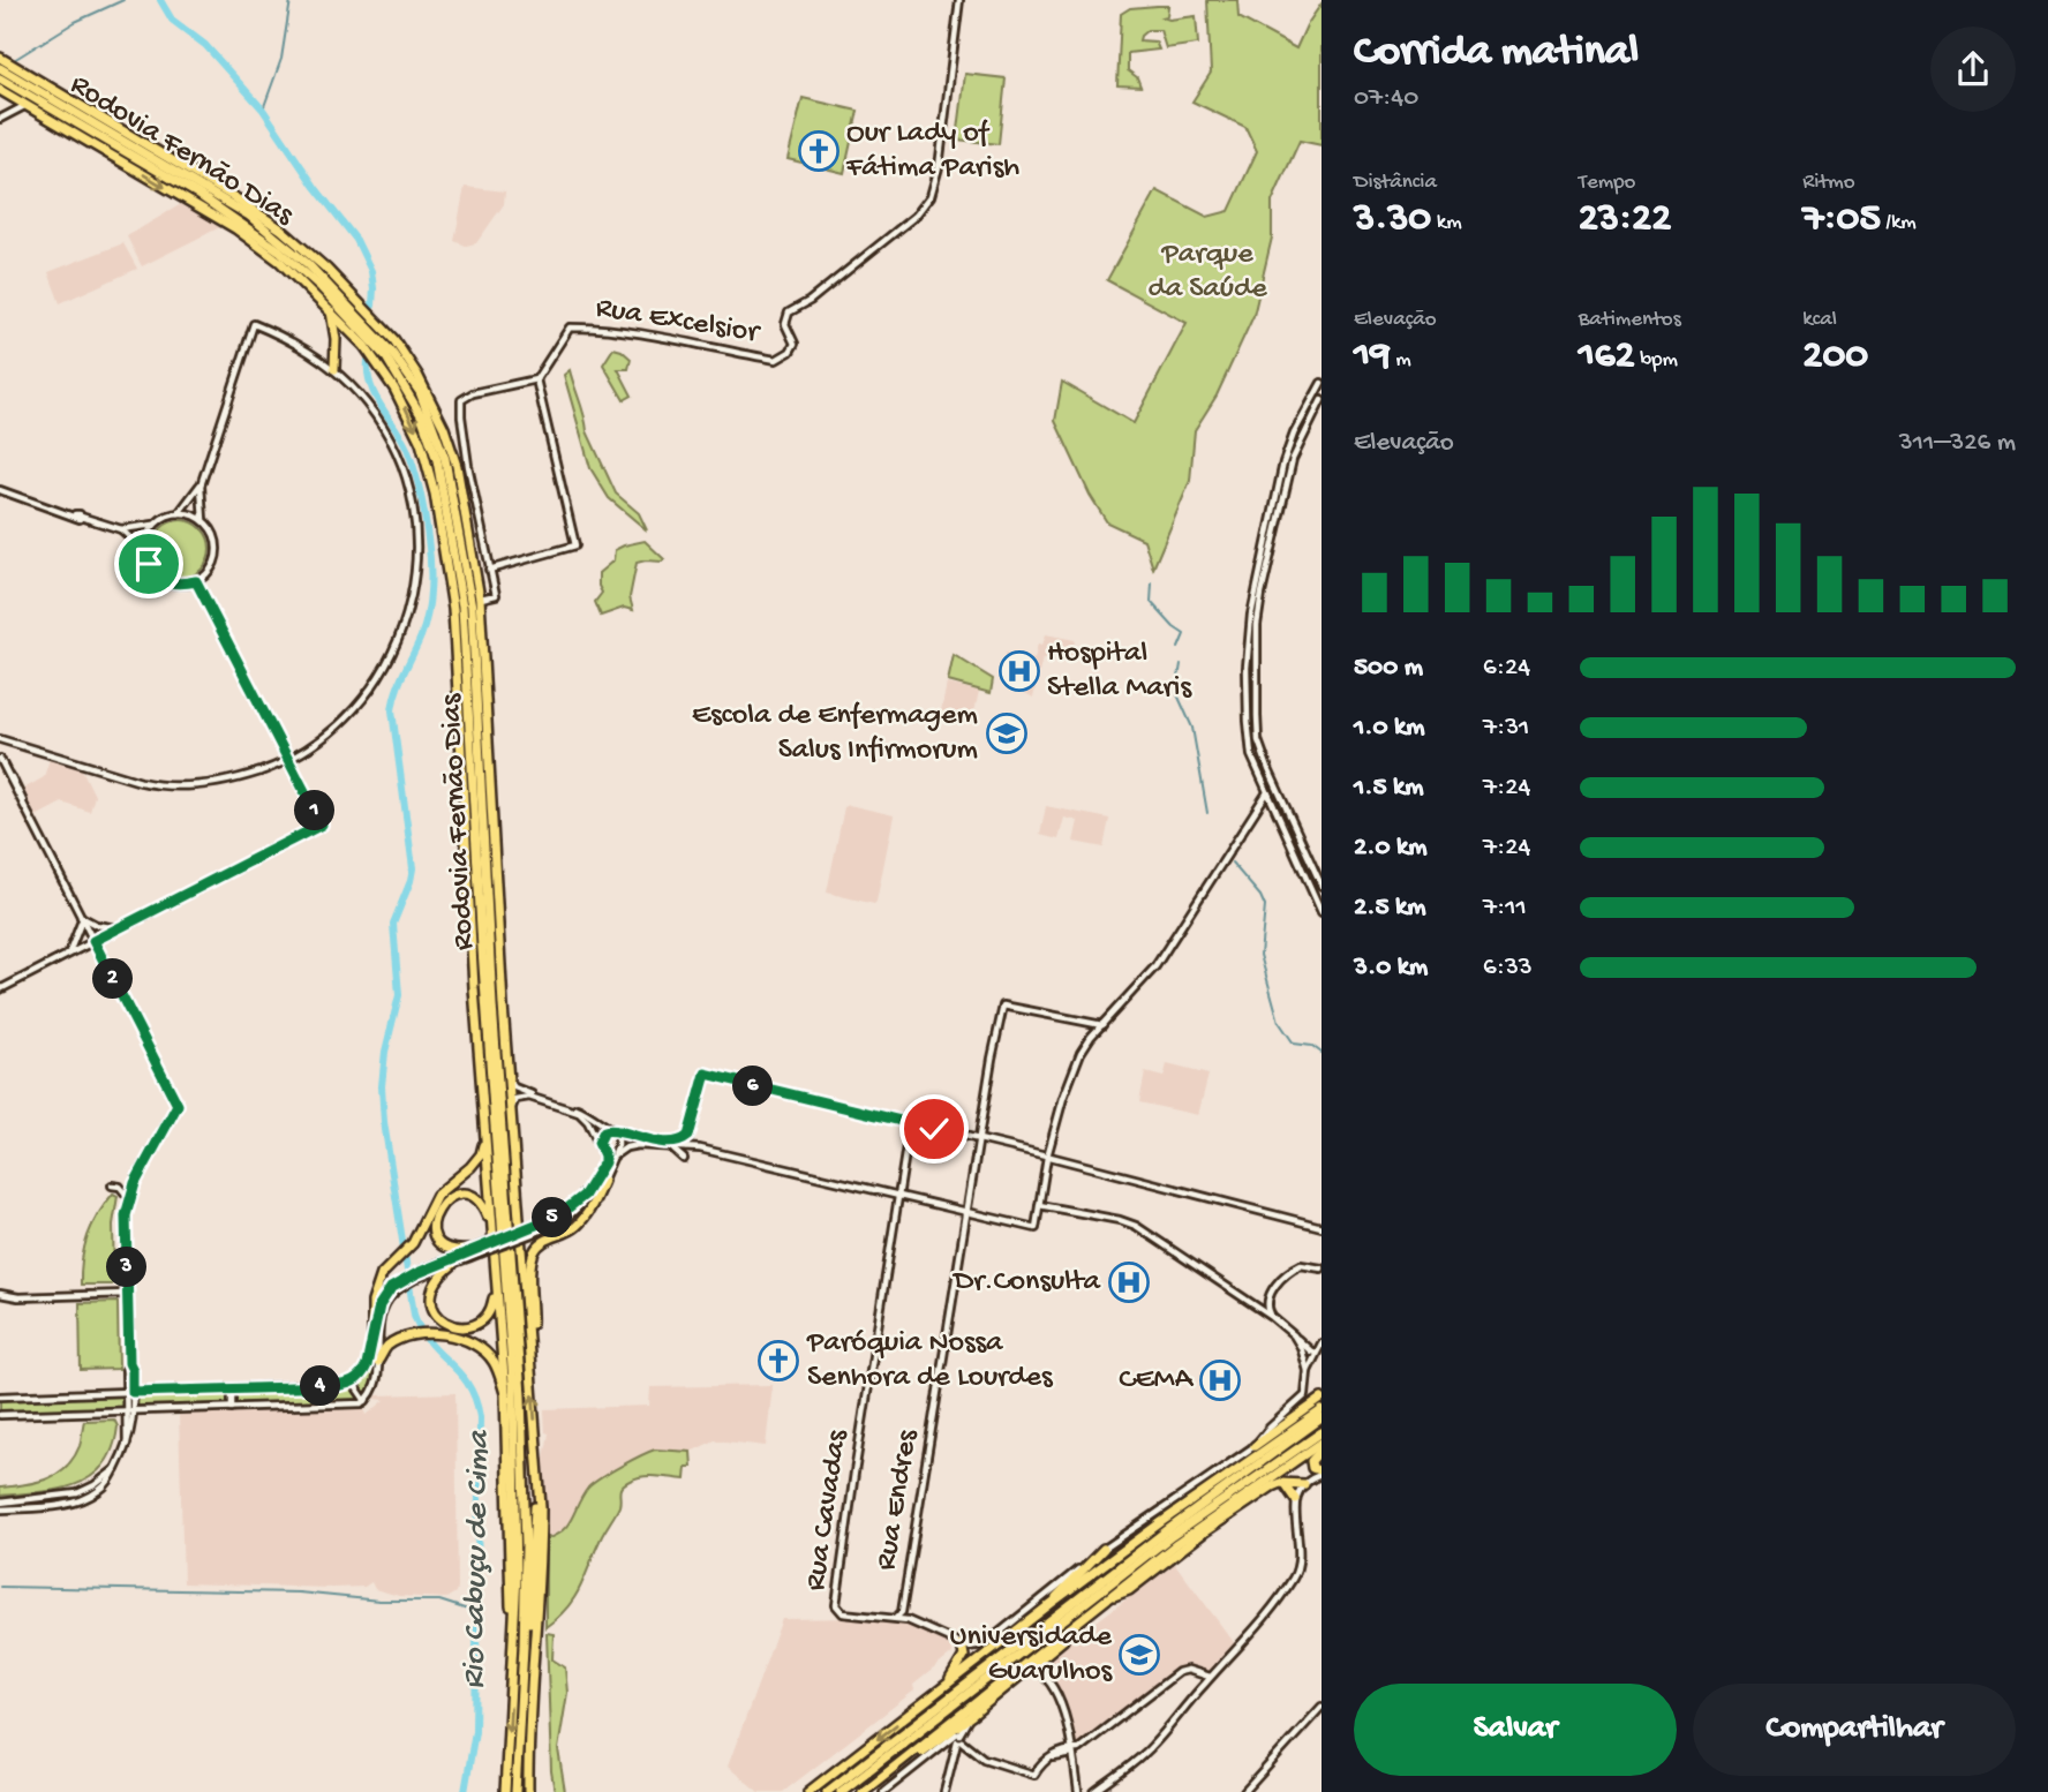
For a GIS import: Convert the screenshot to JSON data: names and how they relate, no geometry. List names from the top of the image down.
{
  "streets": {
    "highway": ["Rodovia Fernão Dias"],
    "street": ["Rua Excelsior", "Rua Endres", "Rua Cavadas"]
  },
  "crossings": [
    ["Rua Endres", "Rua Cavadas"]
  ],
  "water": ["Rio Cabuçu de Cima"],
  "parks": ["Parque da Saúde"],
  "places": {
    "church": ["Our Lady of Fátima Parish", "Paróquia Nossa Senhora de Lourdes"],
    "hospital": ["Hospital Stella Maris", "Dr.Consulta", "CEMA"],
    "school or university": ["Escola de Enfermagem Salus Infirmorum", "Universidade Guarulhos"]
  },
  "page": {
    "heading": ["Corrida matinal", "07:40"],
    "stats": [
      ["Distância", "3.30 km"],
      ["Tempo", "23:22"],
      ["Ritmo", "7:05 /km"],
      ["Elevação", "19 m"],
      ["Batimentos", "162 bpm"],
      ["kcal", "200"]
    ],
    "chart": ["Elevação", "311–326 m"],
    "list": [
      {
        "name": "500 m",
        "note": "6:24"
      },
      {
        "name": "1.0 km",
        "note": "7:31"
      },
      {
        "name": "1.5 km",
        "note": "7:24"
      },
      {
        "name": "2.0 km",
        "note": "7:24"
      },
      {
        "name": "2.5 km",
        "note": "7:11"
      },
      {
        "name": "3.0 km",
        "note": "6:33"
      }
    ],
    "pins": [
      "1",
      "2",
      "6",
      "5",
      "3",
      "4"
    ],
    "buttons": ["Salvar", "Compartilhar"]
  }
}
